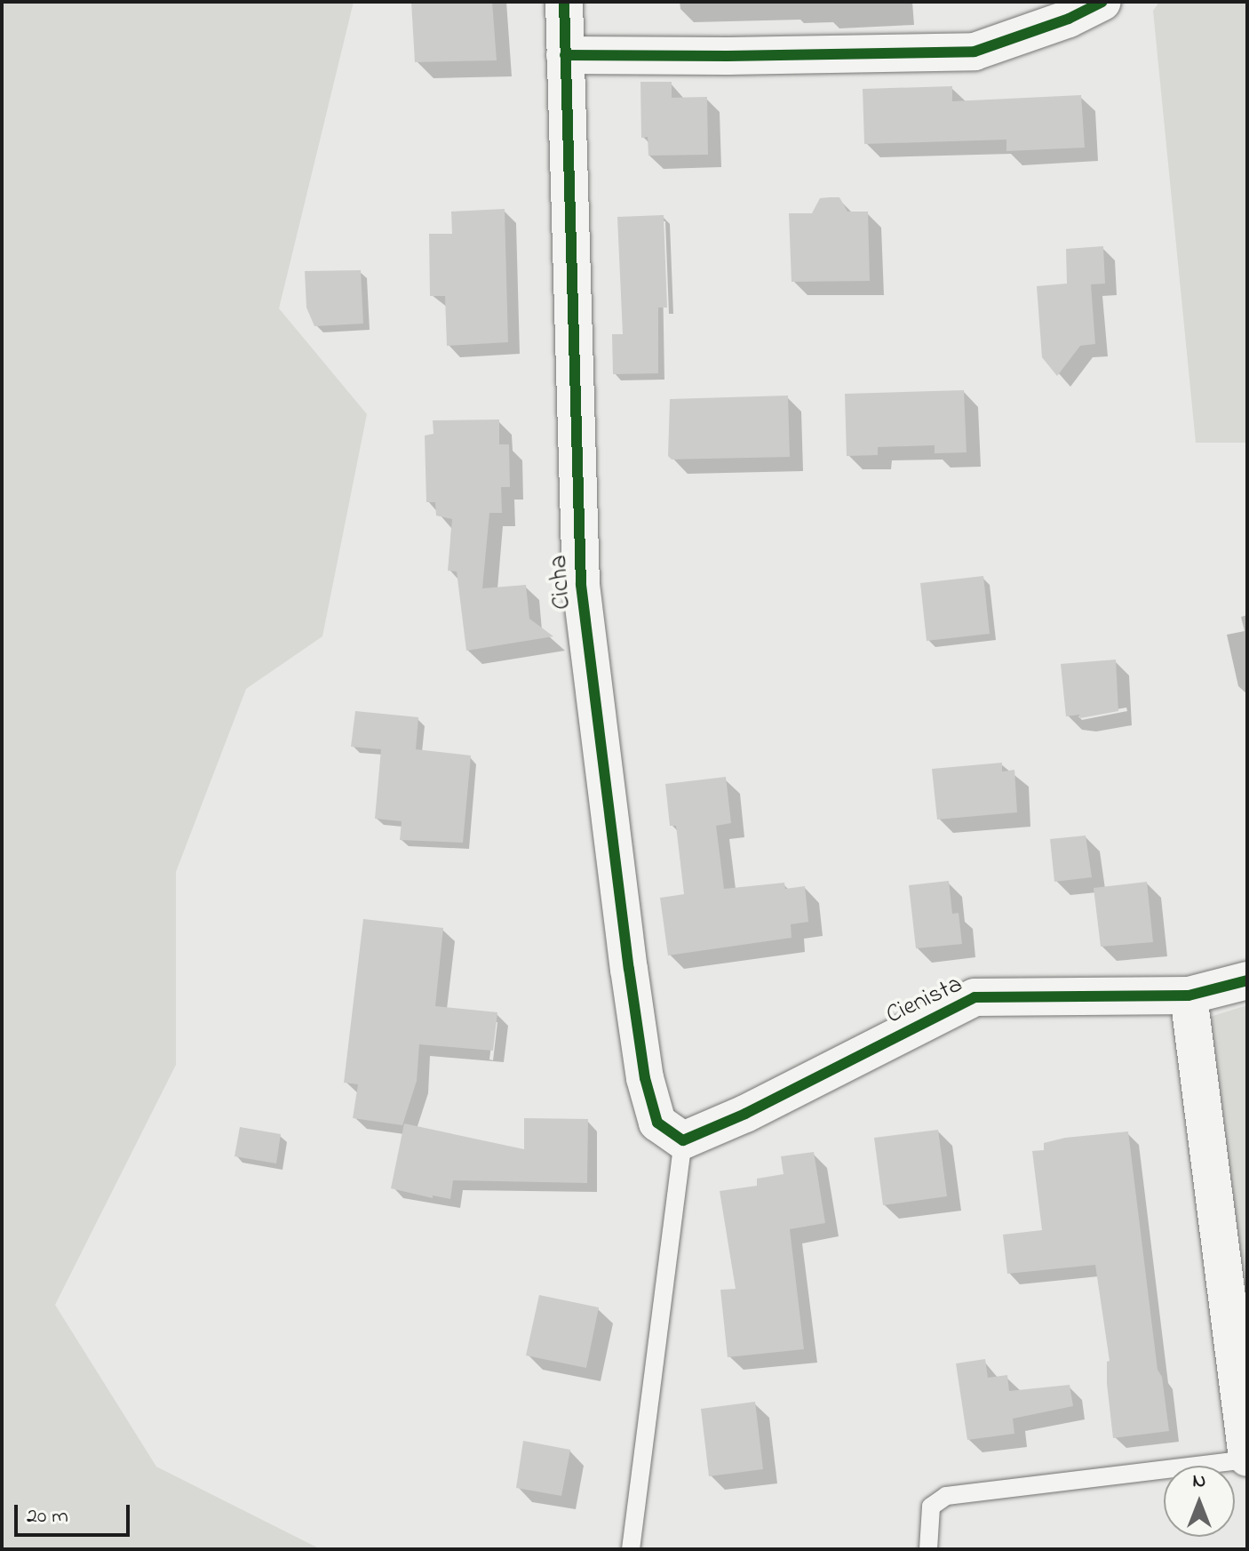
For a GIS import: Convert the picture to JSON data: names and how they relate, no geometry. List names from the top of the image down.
{
  "streets": {
    "street": ["Cicha", "Cienista"]
  },
  "crossings": [
    ["Cicha", "Cienista"]
  ],
  "scale_bar": "20 m",
  "north": "top"
}
